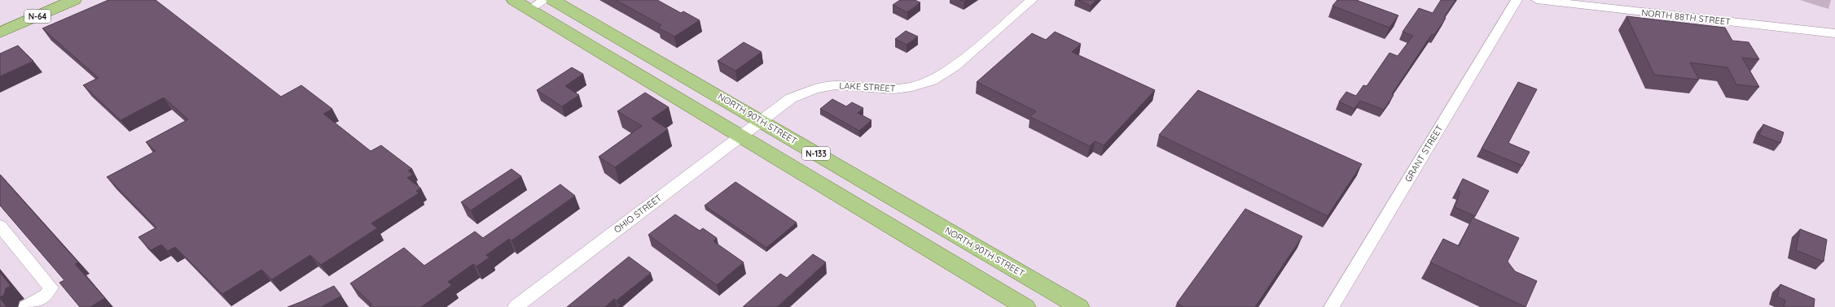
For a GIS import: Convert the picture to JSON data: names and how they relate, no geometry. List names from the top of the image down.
{
  "streets": {
    "main road": ["N-64", "NORTH 90TH STREET", "N-133"],
    "street": [
      "NORTH 88TH STREET",
      "LAKE STREET",
      "GRANT STREET",
      "OHIO STREET"
    ]
  },
  "crossings": [
    ["LAKE STREET", "NORTH 90TH STREET"],
    ["LAKE STREET", "OHIO STREET"],
    ["NORTH 90TH STREET", "OHIO STREET"],
    ["N-133", "OHIO STREET"]
  ]
}
